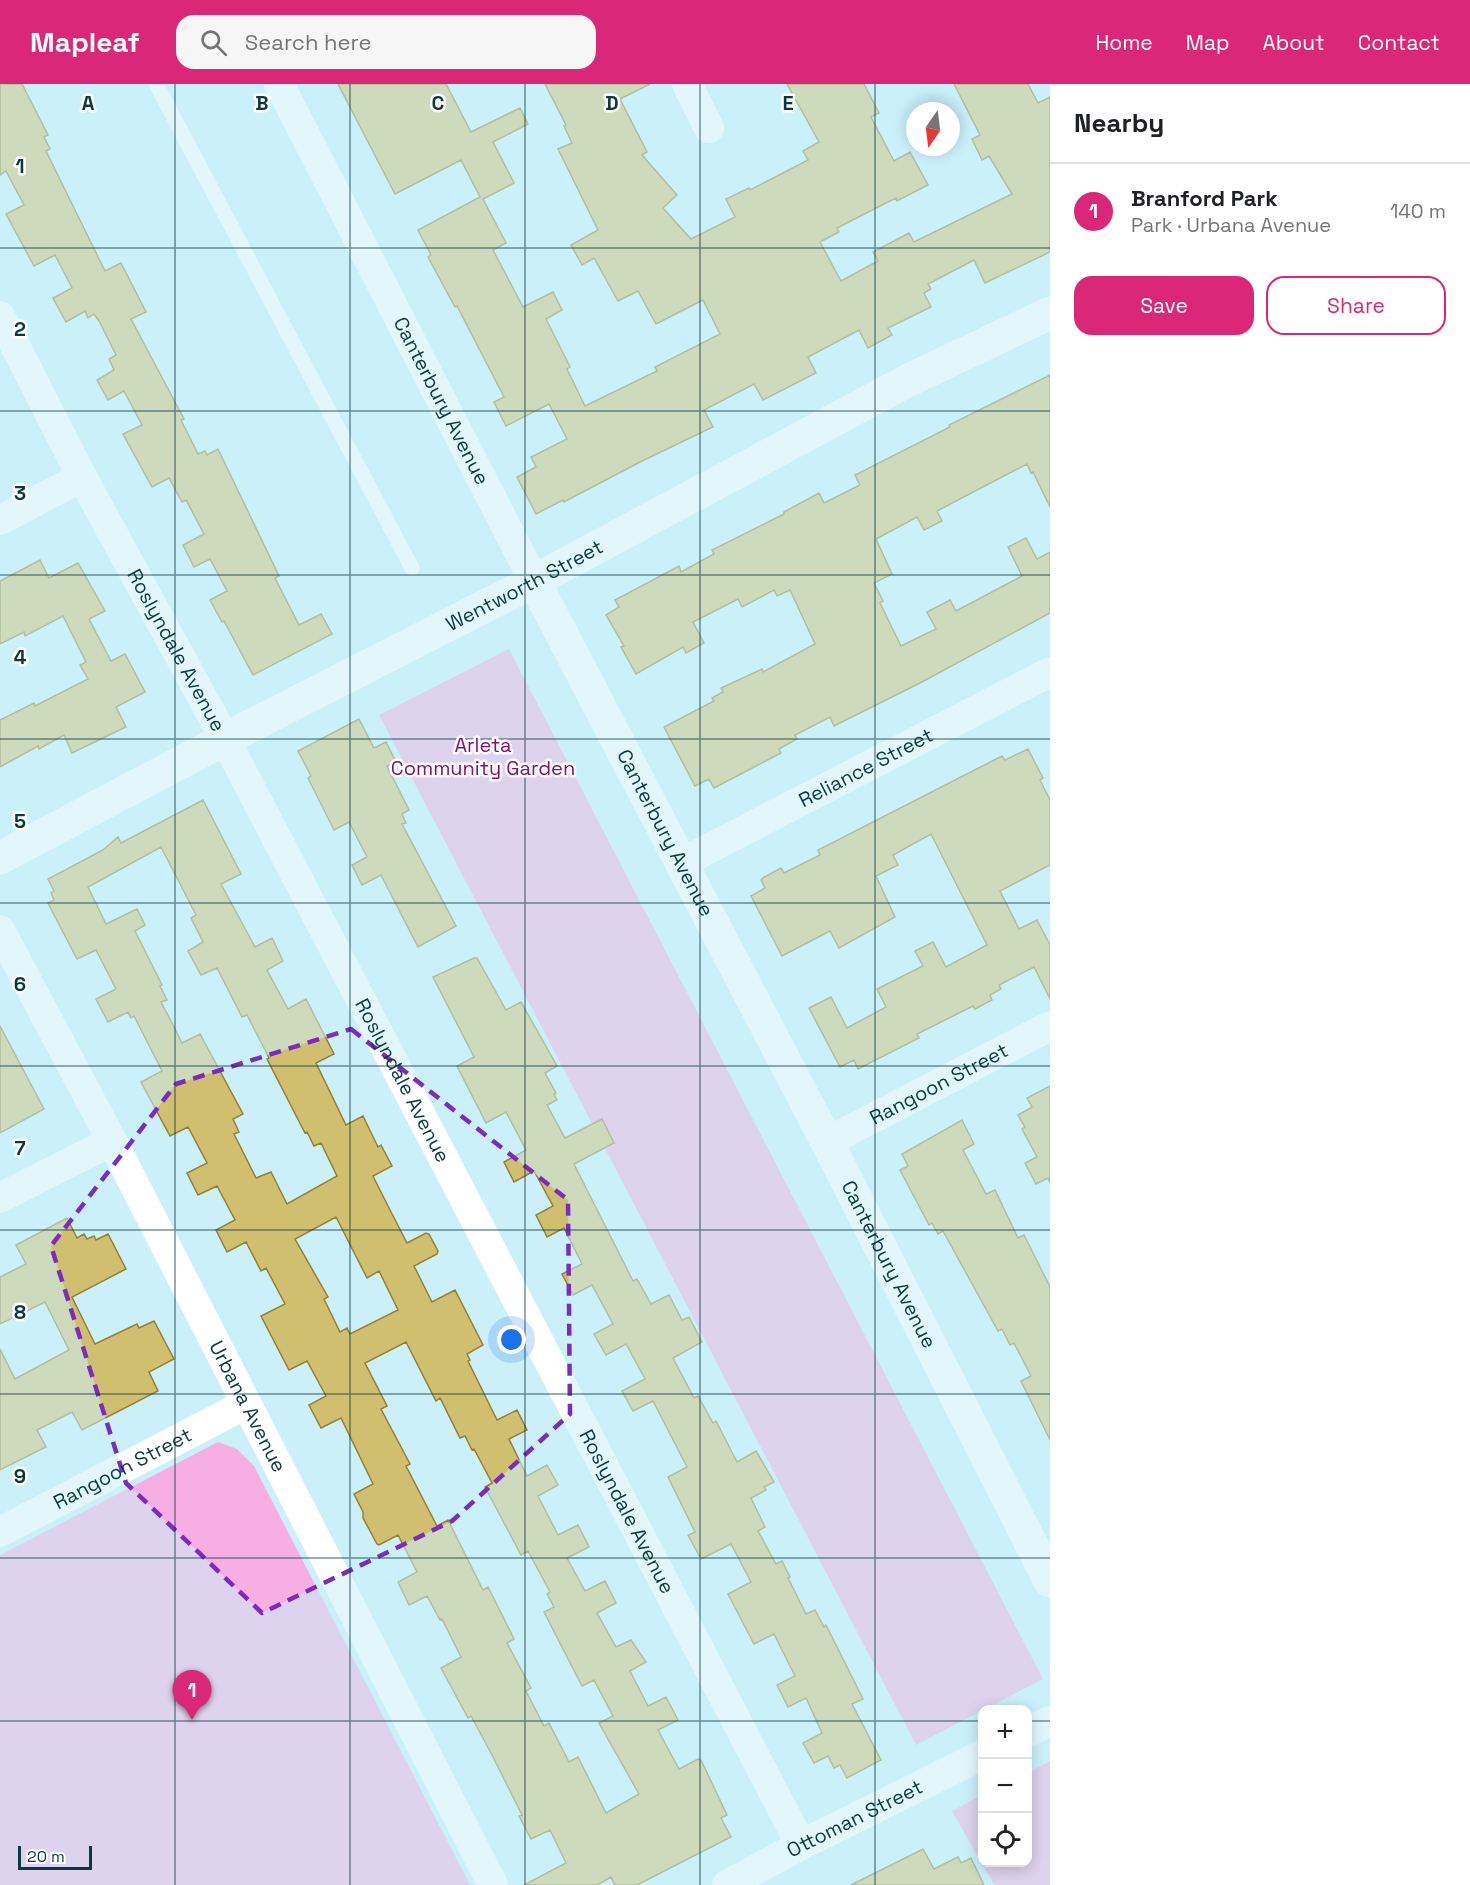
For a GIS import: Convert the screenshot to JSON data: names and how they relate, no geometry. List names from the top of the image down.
{
  "streets": {
    "street": [
      "Canterbury Avenue",
      "Wentworth Street",
      "Roslyndale Avenue",
      "Reliance Street",
      "Rangoon Street",
      "Urbana Avenue",
      "Ottoman Street"
    ]
  },
  "crossings": [
    ["Canterbury Avenue", "Wentworth Street"],
    ["Canterbury Avenue", "Reliance Street"],
    ["Canterbury Avenue", "Rangoon Street"],
    ["Wentworth Street", "Roslyndale Avenue"],
    ["Roslyndale Avenue", "Ottoman Street"],
    ["Rangoon Street", "Urbana Avenue"]
  ],
  "parks": ["Arleta Community Garden"],
  "scale_bar": "20 m",
  "north": "bottom",
  "page": {
    "header": "Mapleaf",
    "search": "Search here",
    "nav": [
      "Home",
      "Map",
      "About",
      "Contact"
    ],
    "heading": "Nearby",
    "list": [
      {
        "mark": "1",
        "name": "Branford Park",
        "note": "Park · Urbana Avenue",
        "value": "140 m"
      }
    ],
    "buttons": ["Save", "Share"],
    "pins": "1",
    "map_buttons": ["+", "−"],
    "scale": "20 m"
  },
  "grid": {
    "columns": [
      "A",
      "B",
      "C",
      "D",
      "E"
    ],
    "rows": [
      "1",
      "2",
      "3",
      "4",
      "5",
      "6",
      "7",
      "8",
      "9"
    ]
  }
}
